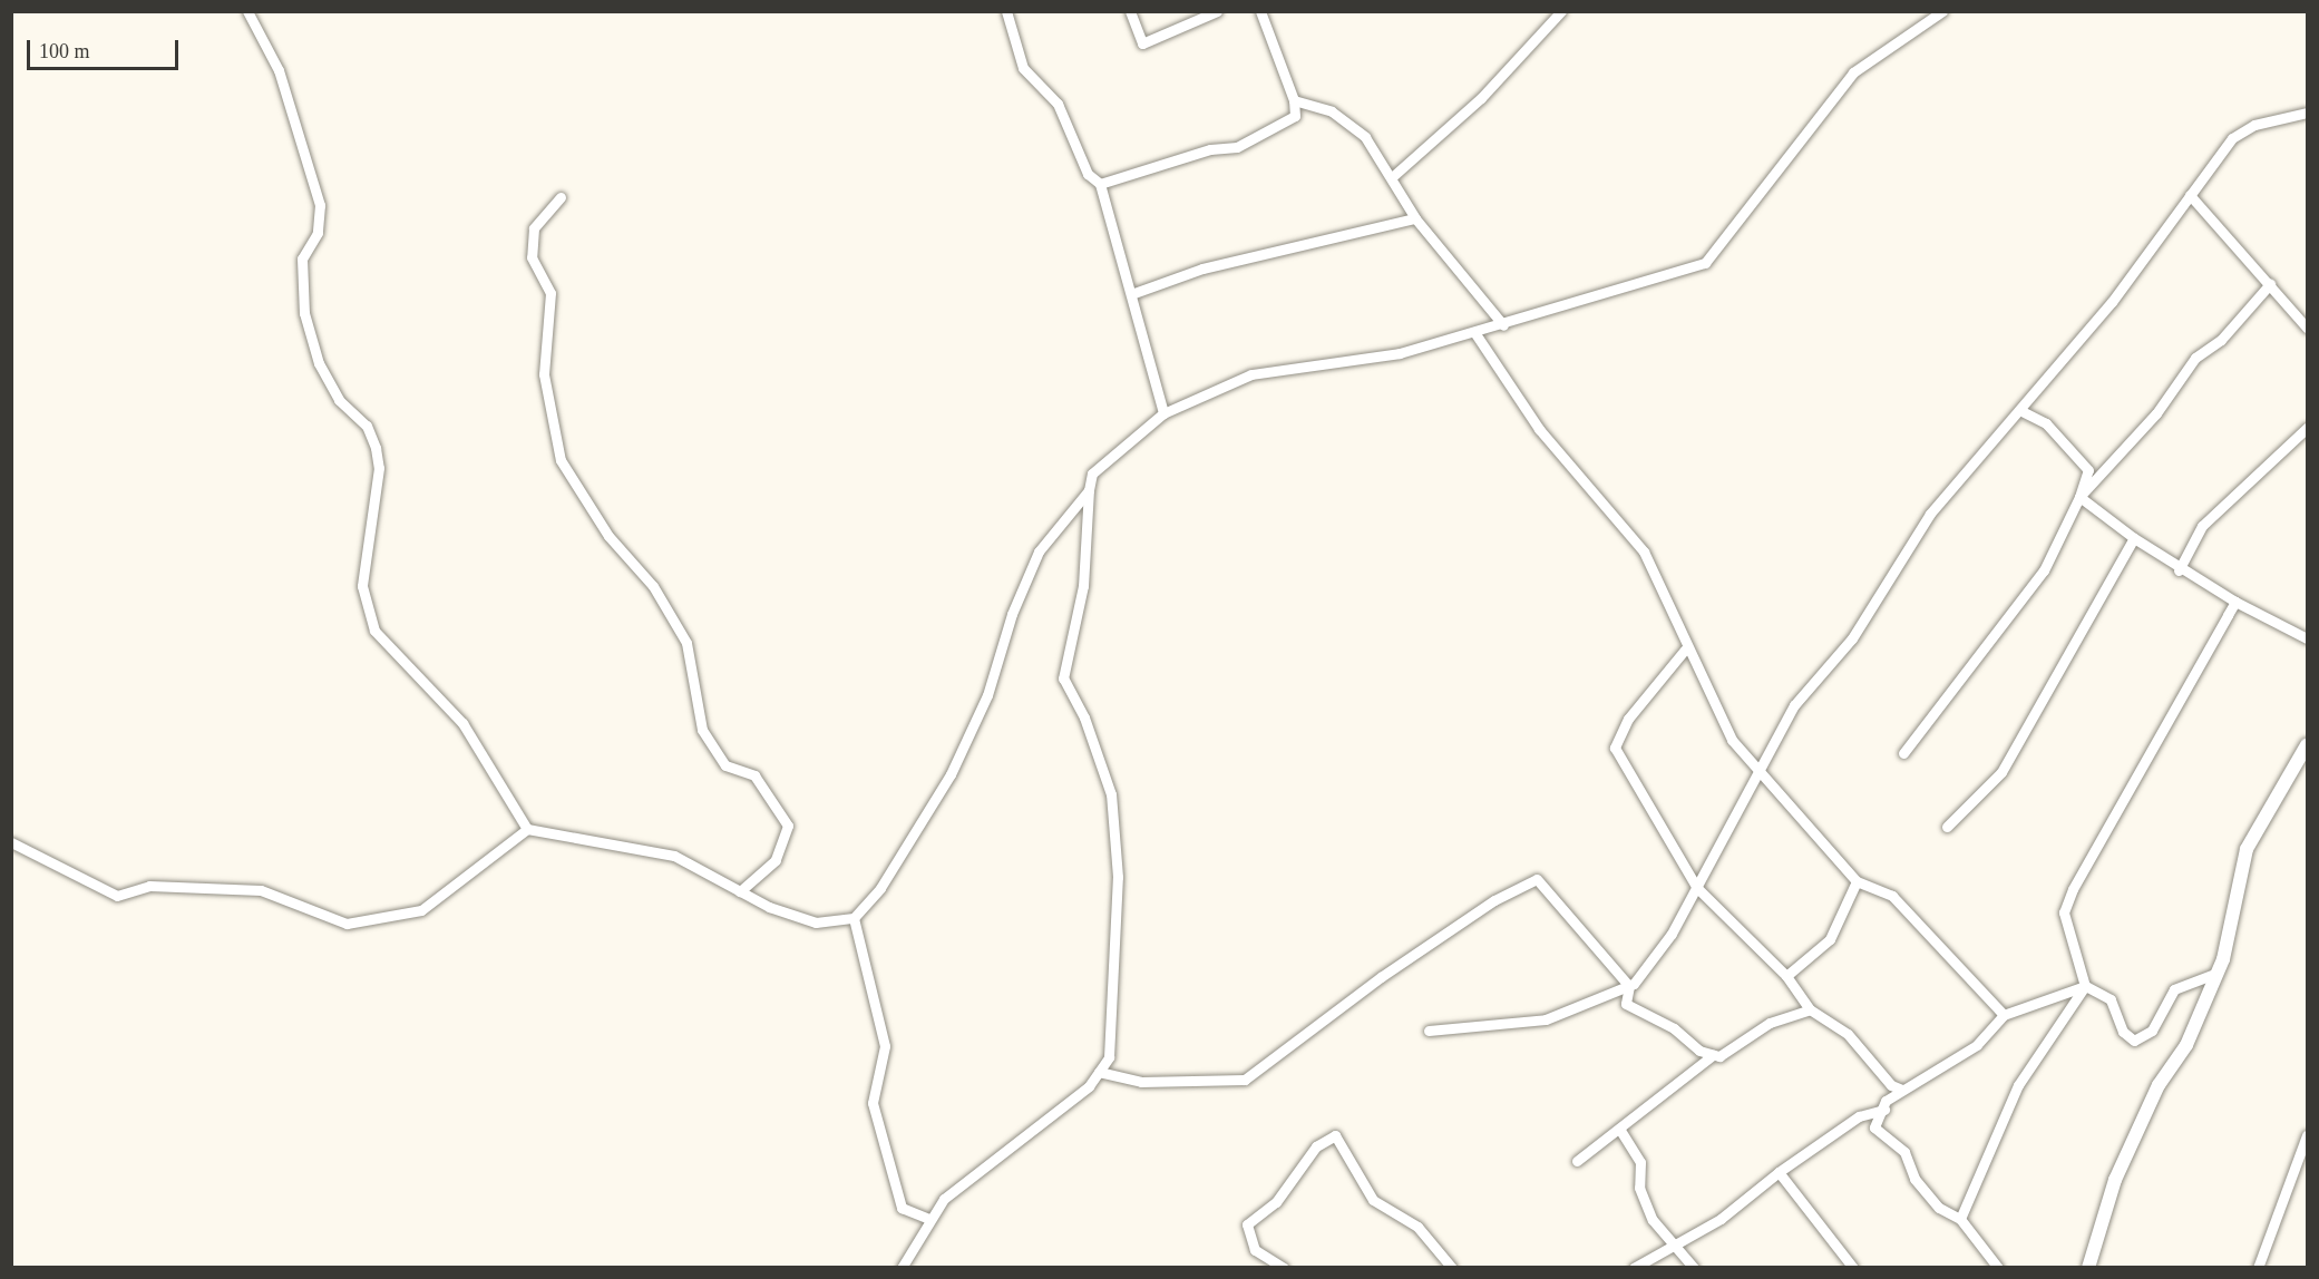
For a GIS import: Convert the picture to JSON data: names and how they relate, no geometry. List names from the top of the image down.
{
  "scale_bar": "100 m"
}
